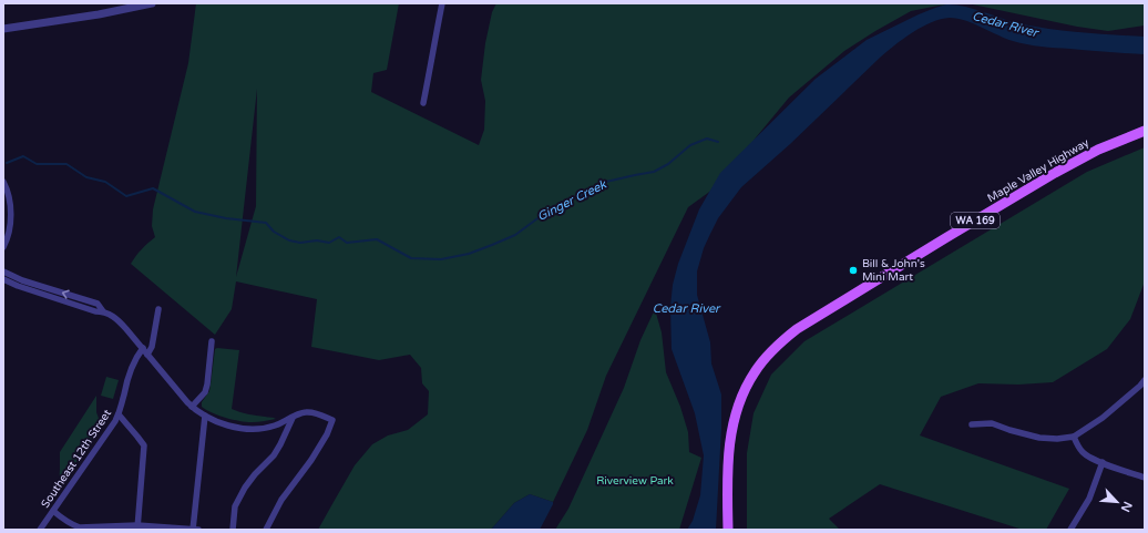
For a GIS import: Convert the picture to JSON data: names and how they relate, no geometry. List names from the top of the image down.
{
  "streets": {
    "main road": ["Maple Valley Highway", "WA 169"],
    "street": ["Southeast 12th Street"]
  },
  "water": ["Cedar River", "Ginger Creek"],
  "parks": ["Riverview Park"],
  "places": ["Bill & John's Mini Mart"],
  "north": "bottom right"
}
